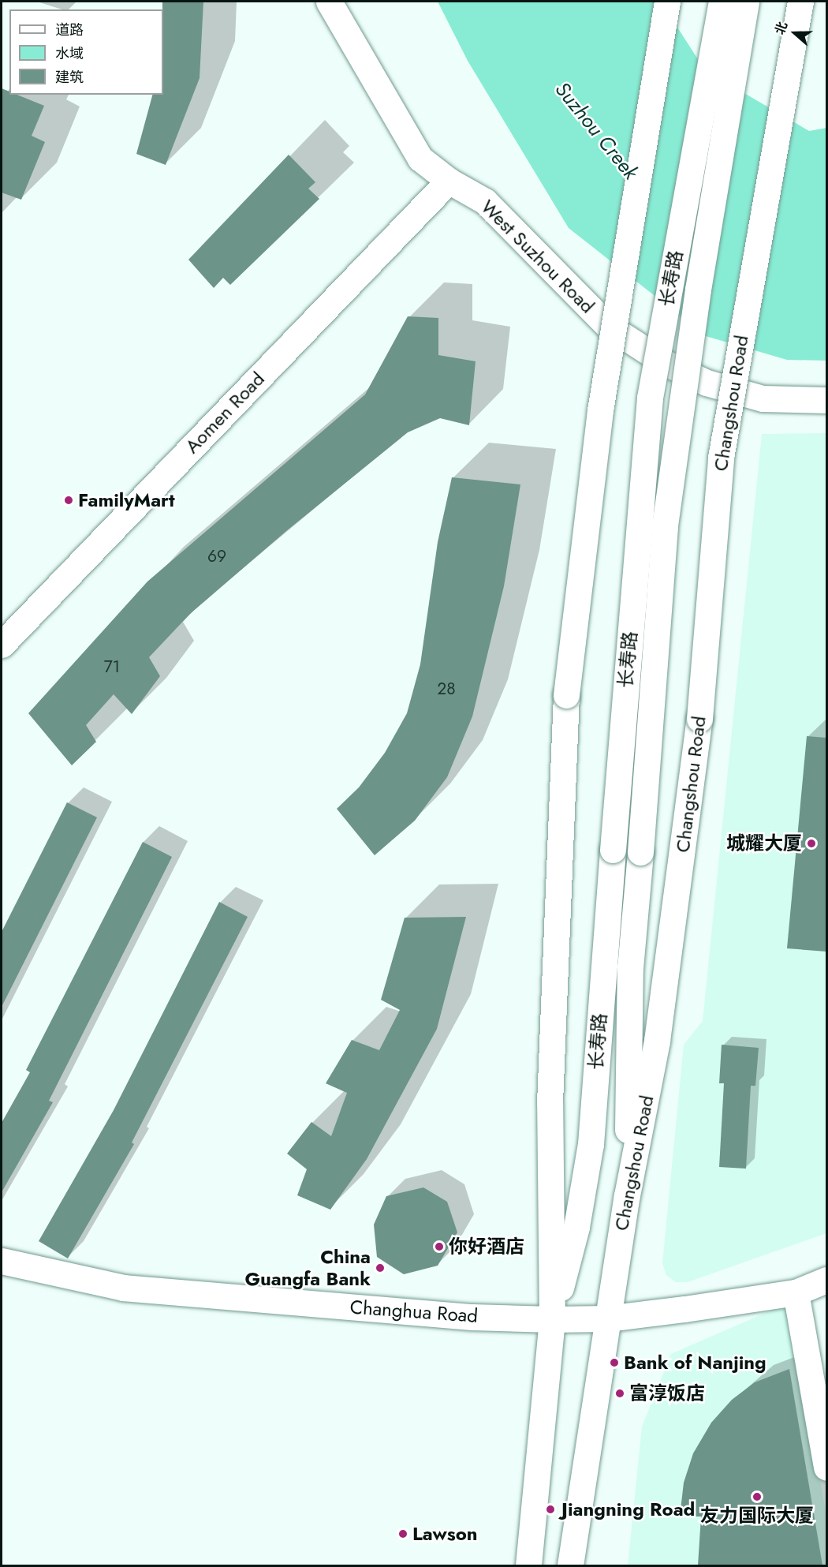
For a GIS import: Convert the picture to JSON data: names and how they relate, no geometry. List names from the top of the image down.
{
  "streets": {
    "main road": [
      "West Suzhou Road",
      "长寿路",
      "Changshou Road",
      "Aomen Road",
      "Changhua Road"
    ]
  },
  "crossings": [
    ["West Suzhou Road", "Aomen Road"],
    ["长寿路", "Changshou Road"],
    ["长寿路", "Changhua Road"],
    ["Changshou Road", "Changhua Road"]
  ],
  "water": ["Suzhou Creek"],
  "places": [
    "FamilyMart",
    "城耀大厦",
    "你好酒店",
    "China Guangfa Bank",
    "Bank of Nanjing",
    "富淳饭店",
    "友力国际大厦",
    "Jiangning Road",
    "Lawson"
  ],
  "house_numbers": ["69", "71", "28"],
  "legend": ["道路", "水域", "建筑"],
  "north": "left"
}
